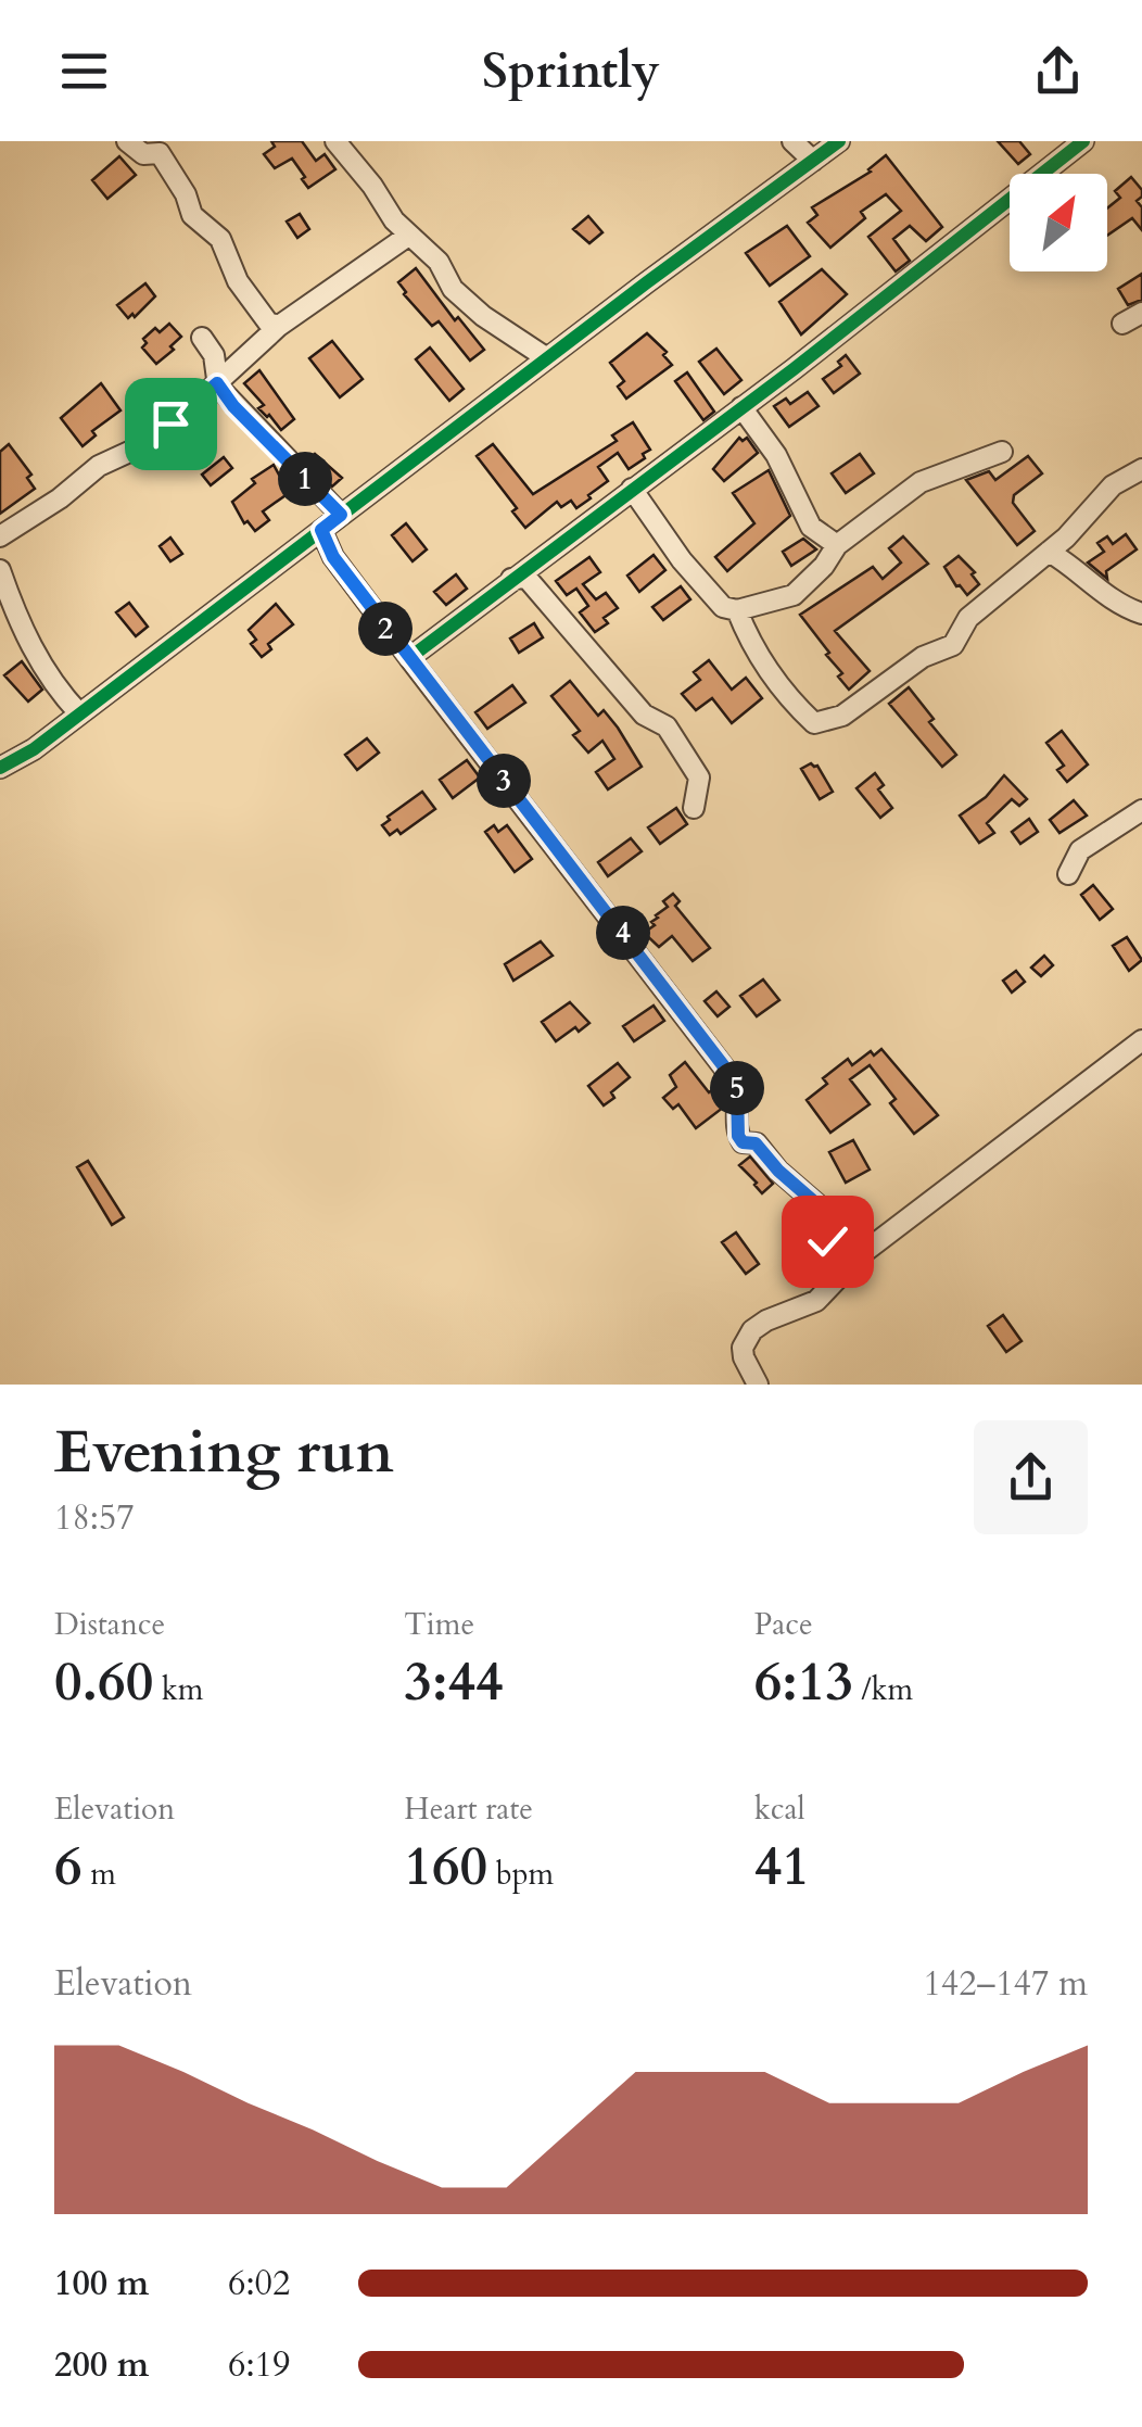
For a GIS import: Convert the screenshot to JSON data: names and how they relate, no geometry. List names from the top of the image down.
{
  "north": "top right",
  "page": {
    "header": "Sprintly",
    "pins": [
      "1",
      "2",
      "3",
      "4",
      "5"
    ],
    "heading": ["Evening run", "18:57"],
    "stats": [
      ["Distance", "0.60 km"],
      ["Time", "3:44"],
      ["Pace", "6:13 /km"],
      ["Elevation", "6 m"],
      ["Heart rate", "160 bpm"],
      ["kcal", "41"]
    ],
    "chart": ["Elevation", "142–147 m"],
    "list": [
      {
        "name": "100 m",
        "note": "6:02"
      },
      {
        "name": "200 m",
        "note": "6:19"
      }
    ]
  }
}
